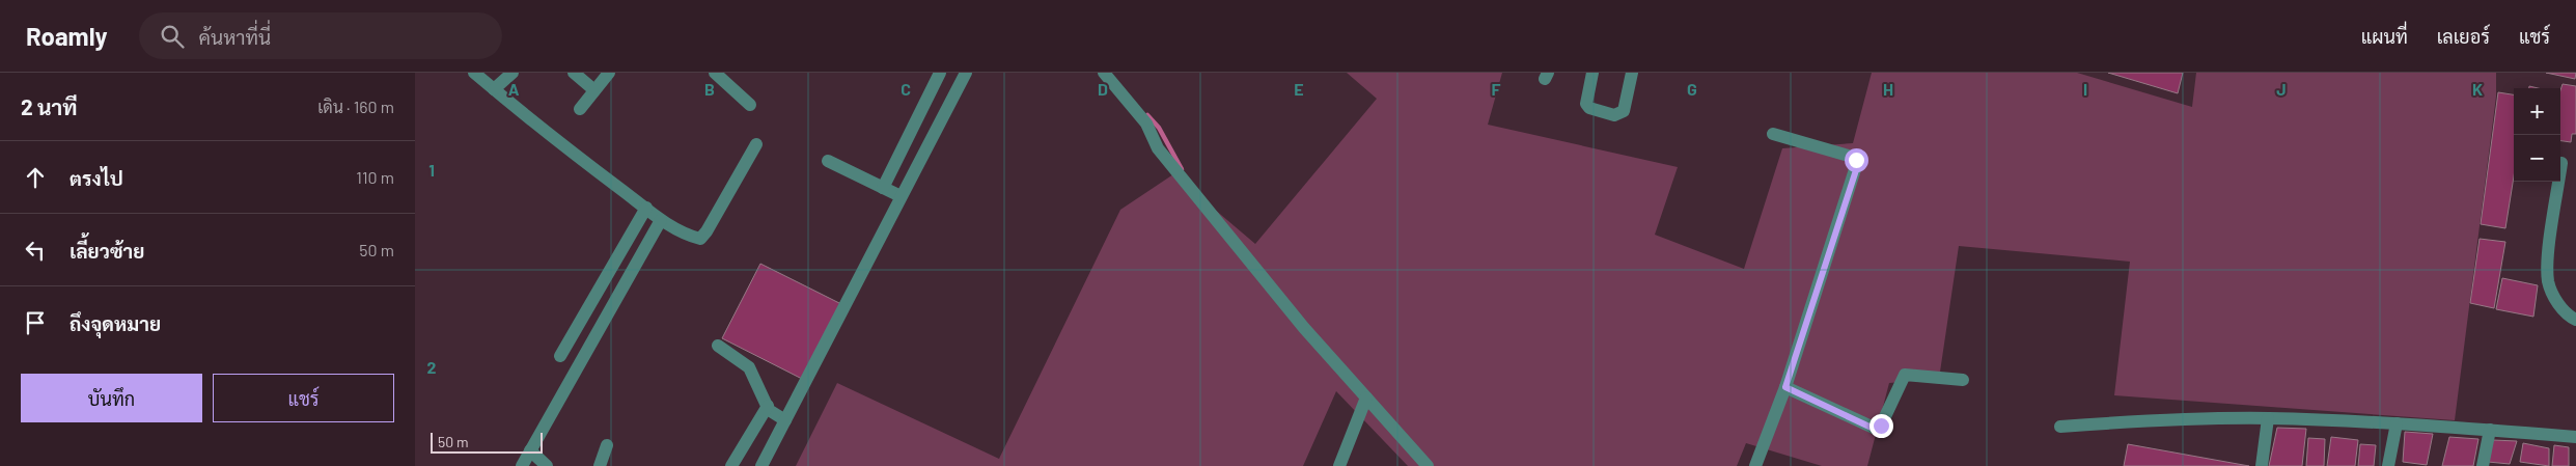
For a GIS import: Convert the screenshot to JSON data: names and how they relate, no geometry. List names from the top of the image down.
{
  "scale_bar": "50 m",
  "page": {
    "header": "Roamly",
    "search": "ค้นหาที่นี่",
    "nav": ["แผนที่", "เลเยอร์", "แชร์"],
    "heading": ["2 นาที", "เดิน · 160 m"],
    "map_buttons": ["+", "−"],
    "list": [
      ["ตรงไป", "110 m"],
      ["เลี้ยวซ้าย", "50 m"],
      "ถึงจุดหมาย"
    ],
    "buttons": ["บันทึก", "แชร์"],
    "scale": "50 m"
  },
  "grid": {
    "columns": [
      "A",
      "B",
      "C",
      "D",
      "E",
      "F",
      "G",
      "H",
      "I",
      "J",
      "K"
    ],
    "rows": ["1", "2"]
  }
}
